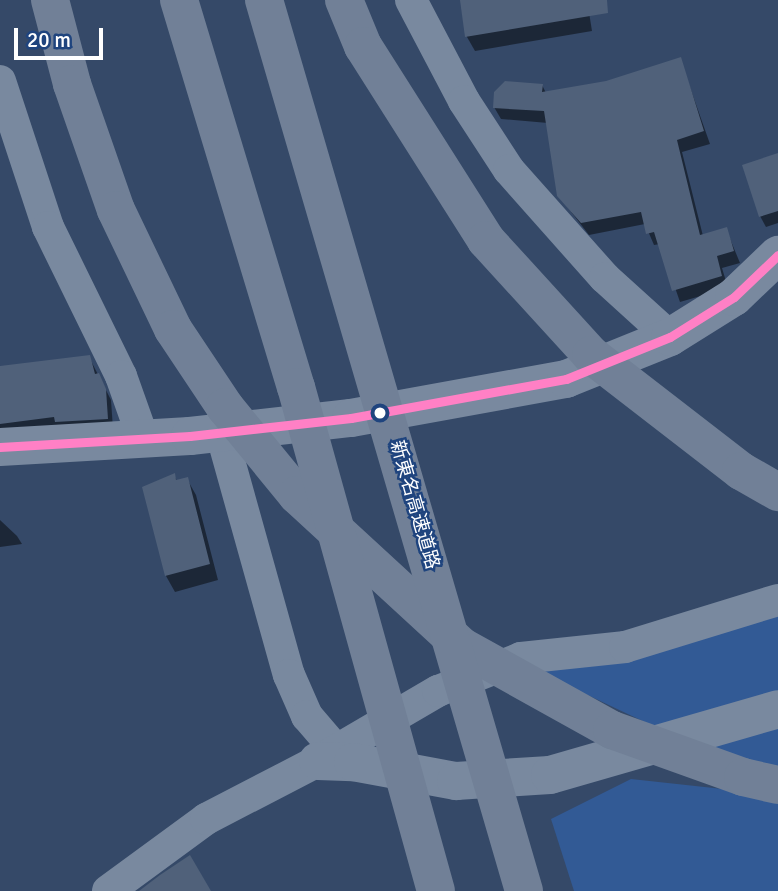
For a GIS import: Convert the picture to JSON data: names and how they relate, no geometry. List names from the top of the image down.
{
  "streets": {
    "highway": ["新東名高速道路"]
  },
  "scale_bar": "20 m"
}
